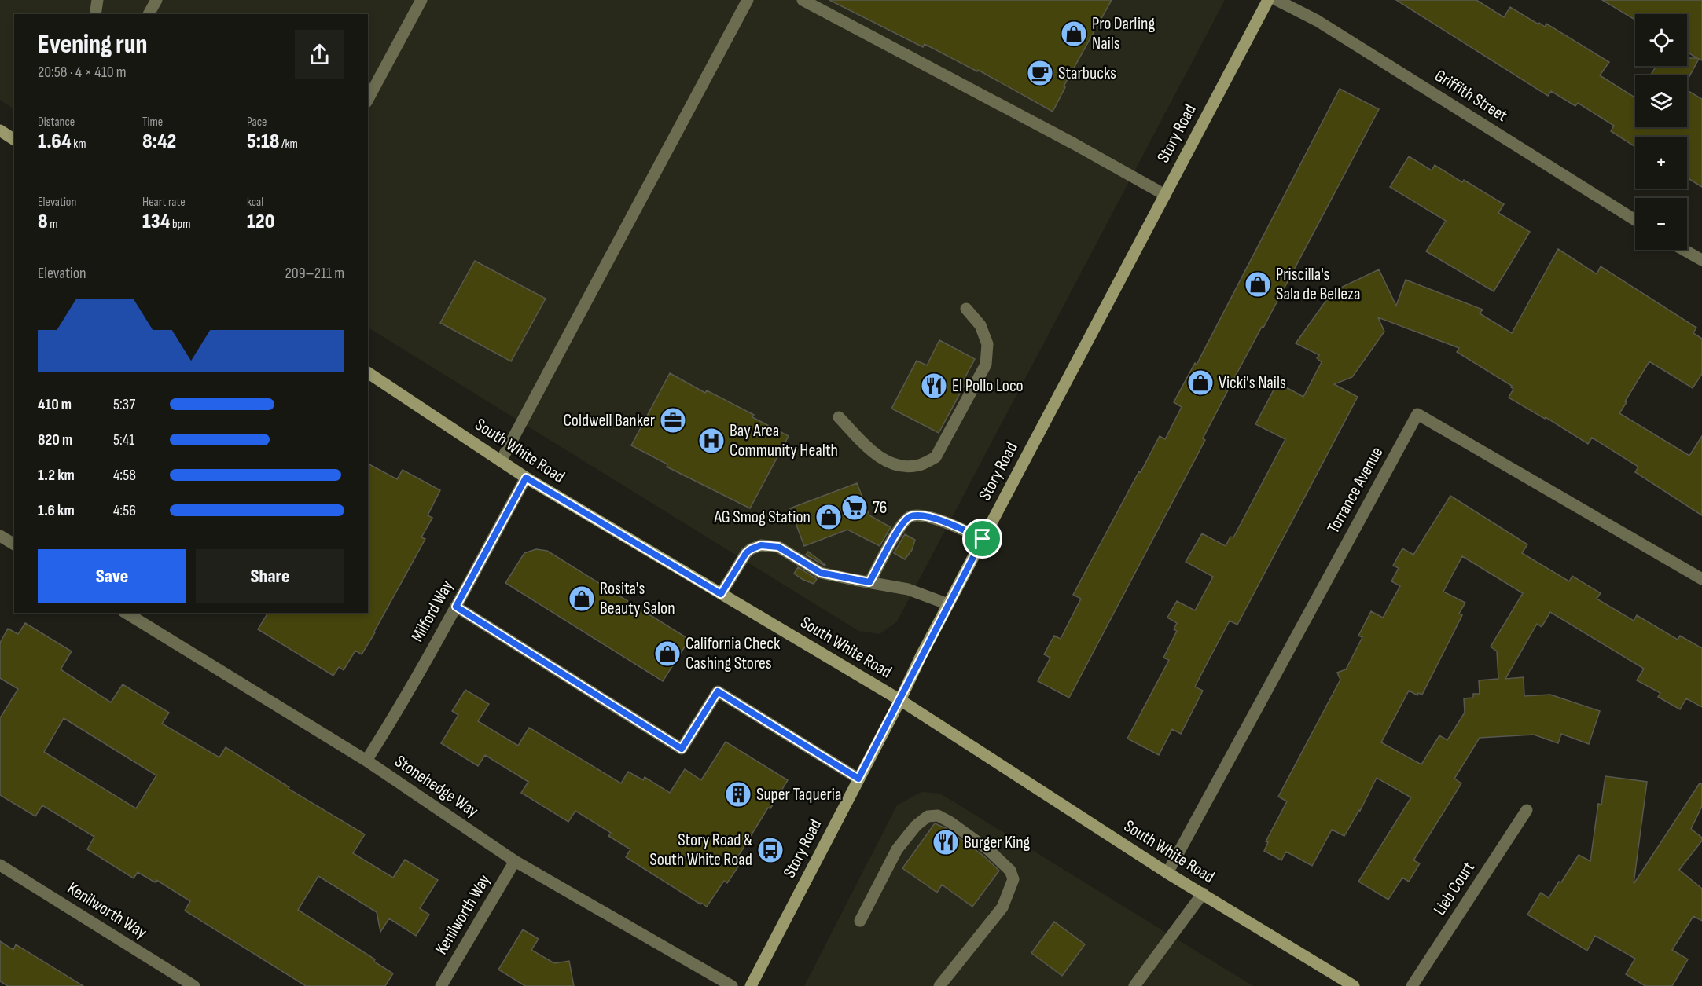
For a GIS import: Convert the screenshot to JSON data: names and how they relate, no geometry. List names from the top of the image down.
{
  "streets": {
    "main road": ["Story Road", "South White Road"],
    "street": [
      "Griffith Street",
      "Torrance Avenue",
      "Milford Way",
      "Stonehedge Way",
      "Lieb Court",
      "Kenilworth Way"
    ]
  },
  "crossings": [
    ["Story Road", "South White Road"],
    ["South White Road", "Torrance Avenue"],
    ["South White Road", "Milford Way"],
    ["Milford Way", "Stonehedge Way"],
    ["Stonehedge Way", "Kenilworth Way"]
  ],
  "places": {
    "shop": [
      "Pro Darling Nails",
      "Priscilla's Sala de Belleza",
      "Vicki's Nails",
      "AG Smog Station",
      "Rosita's Beauty Salon",
      "California Check Cashing Stores"
    ],
    "cafe": ["Starbucks"],
    "restaurant": ["El Pollo Loco", "Burger King"],
    "office": ["Coldwell Banker"],
    "hospital": ["Bay Area Community Health"],
    "supermarket": ["76"],
    "building": ["Super Taqueria"],
    "bus stop": ["Story Road & South White Road"]
  },
  "page": {
    "map_buttons": ["+", "−"],
    "heading": ["Evening run", "20:58 · 4 × 410 m"],
    "stats": [
      ["Distance", "1.64 km"],
      ["Time", "8:42"],
      ["Pace", "5:18 /km"],
      ["Elevation", "8 m"],
      ["Heart rate", "134 bpm"],
      ["kcal", "120"]
    ],
    "chart": ["Elevation", "209–211 m"],
    "list": [
      {
        "name": "410 m",
        "note": "5:37"
      },
      {
        "name": "820 m",
        "note": "5:41"
      },
      {
        "name": "1.2 km",
        "note": "4:58"
      },
      {
        "name": "1.6 km",
        "note": "4:56"
      }
    ],
    "buttons": ["Save", "Share"]
  }
}
